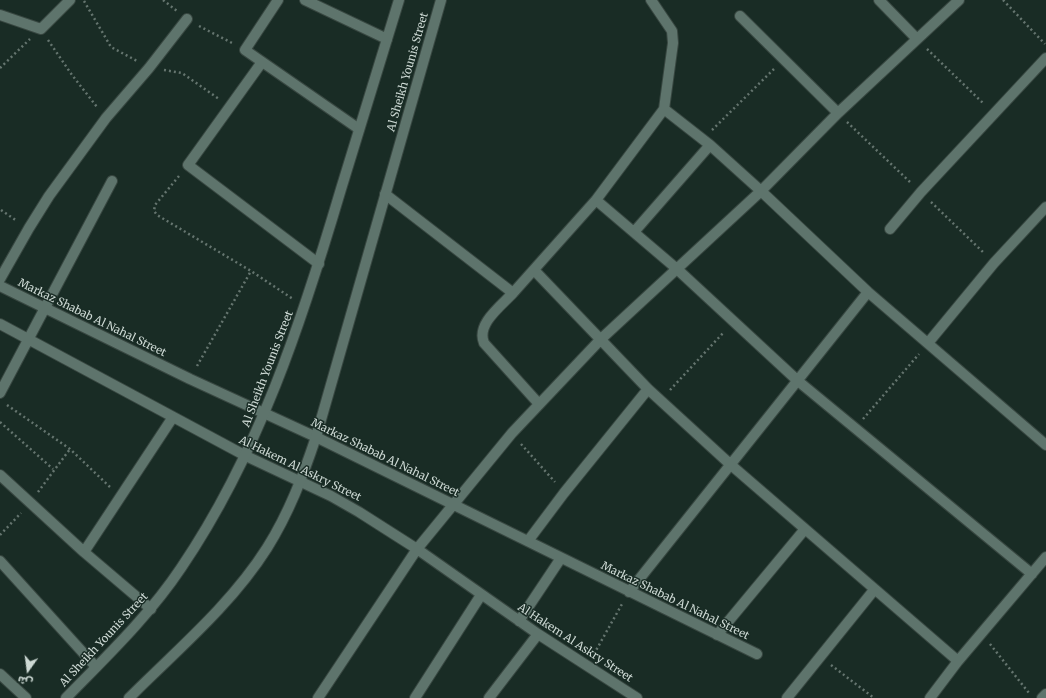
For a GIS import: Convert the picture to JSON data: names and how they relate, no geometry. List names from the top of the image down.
{
  "streets": {
    "street": ["Al Sheikh Younis Street", "Markaz Shabab Al Nahal Street", "Al Hakem Al Askry Street"]
  },
  "crossings": [
    ["Al Sheikh Younis Street", "Markaz Shabab Al Nahal Street"],
    ["Al Sheikh Younis Street", "Al Hakem Al Askry Street"]
  ],
  "north": "bottom"
}
